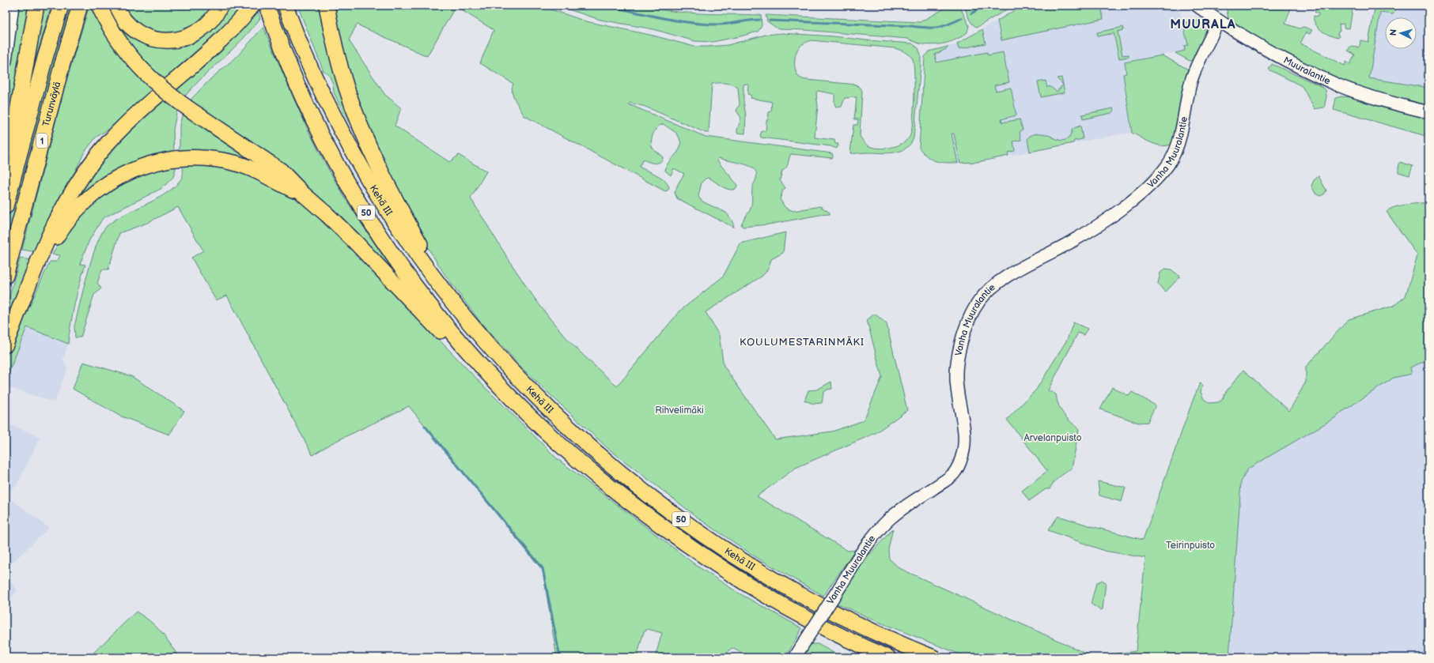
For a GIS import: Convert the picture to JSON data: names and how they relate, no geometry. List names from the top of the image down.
{
  "streets": {
    "highway": [
      "Turunväylä",
      "1",
      "Kehä III",
      "50"
    ],
    "street": ["Muuralantie", "Vanha Muuralantie"]
  },
  "crossings": [
    ["Muuralantie", "Vanha Muuralantie"]
  ],
  "districts": ["MUURALA", "KOULUMESTARINMÄKI"],
  "parks": ["Rihvelimäki", "Arvelanpuisto", "Teirinpuisto"],
  "north": "left"
}
